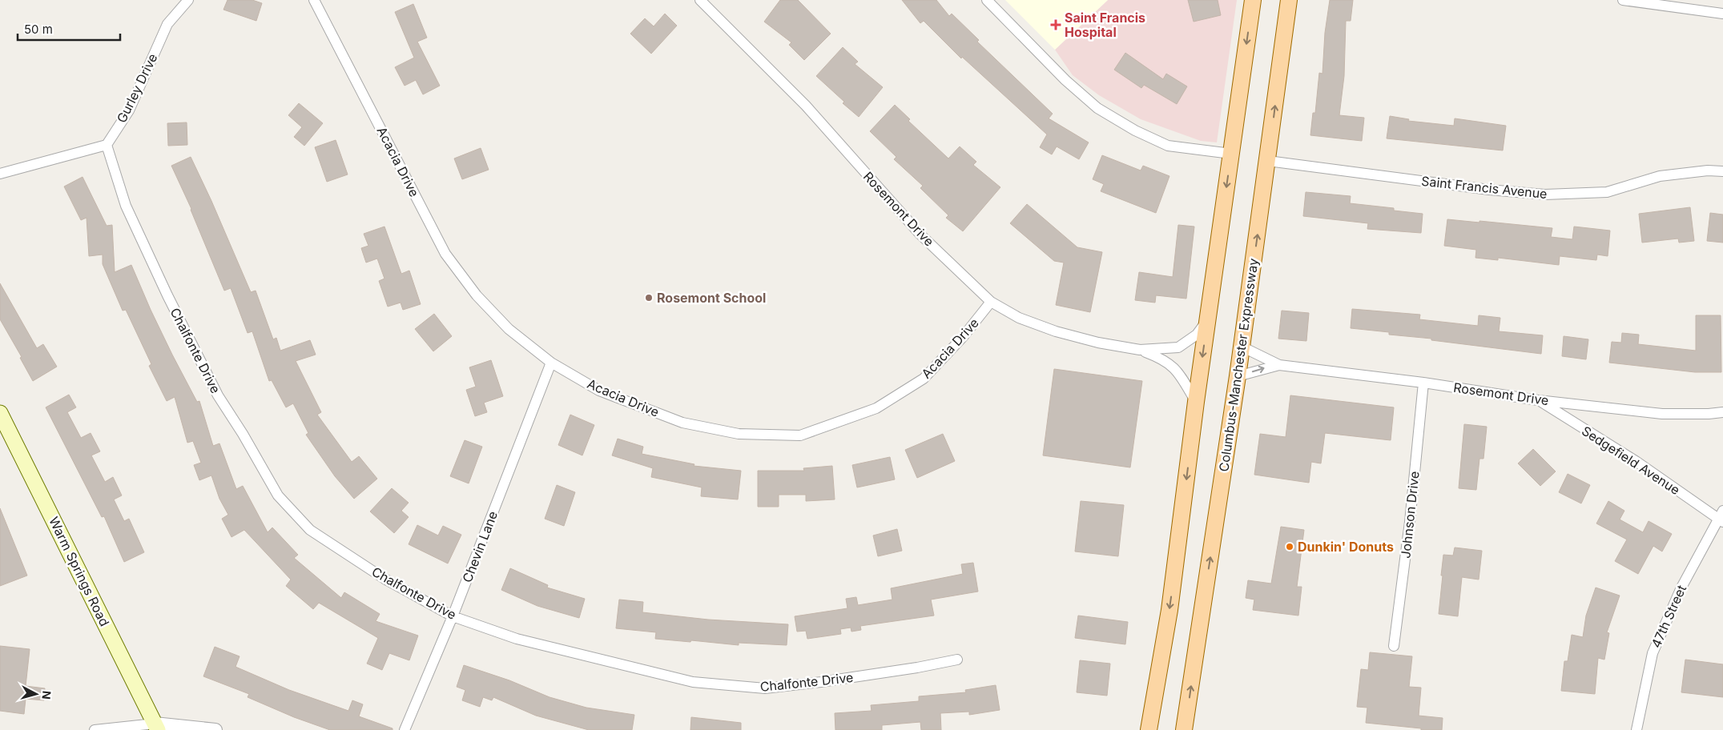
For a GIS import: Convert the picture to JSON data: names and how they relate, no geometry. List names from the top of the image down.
{
  "streets": {
    "main road": ["Columbus-Manchester Expressway", "Warm Springs Road"],
    "street": [
      "Gurley Drive",
      "Acacia Drive",
      "Saint Francis Avenue",
      "Rosemont Drive",
      "Chalfonte Drive",
      "Sedgefield Avenue",
      "Johnson Drive",
      "Chevin Lane",
      "47th Street"
    ]
  },
  "crossings": [
    ["Gurley Drive", "Chalfonte Drive"],
    ["Acacia Drive", "Rosemont Drive"],
    ["Acacia Drive", "Chevin Lane"],
    ["Saint Francis Avenue", "Columbus-Manchester Expressway"],
    ["Rosemont Drive", "Columbus-Manchester Expressway"],
    ["Rosemont Drive", "Sedgefield Avenue"],
    ["Rosemont Drive", "Johnson Drive"],
    ["Chalfonte Drive", "Chevin Lane"],
    ["Sedgefield Avenue", "47th Street"]
  ],
  "places": {
    "health": ["Saint Francis Hospital"],
    "other": ["Rosemont School", "Dunkin' Donuts"]
  },
  "scale_bar": "50 m",
  "north": "right"
}
